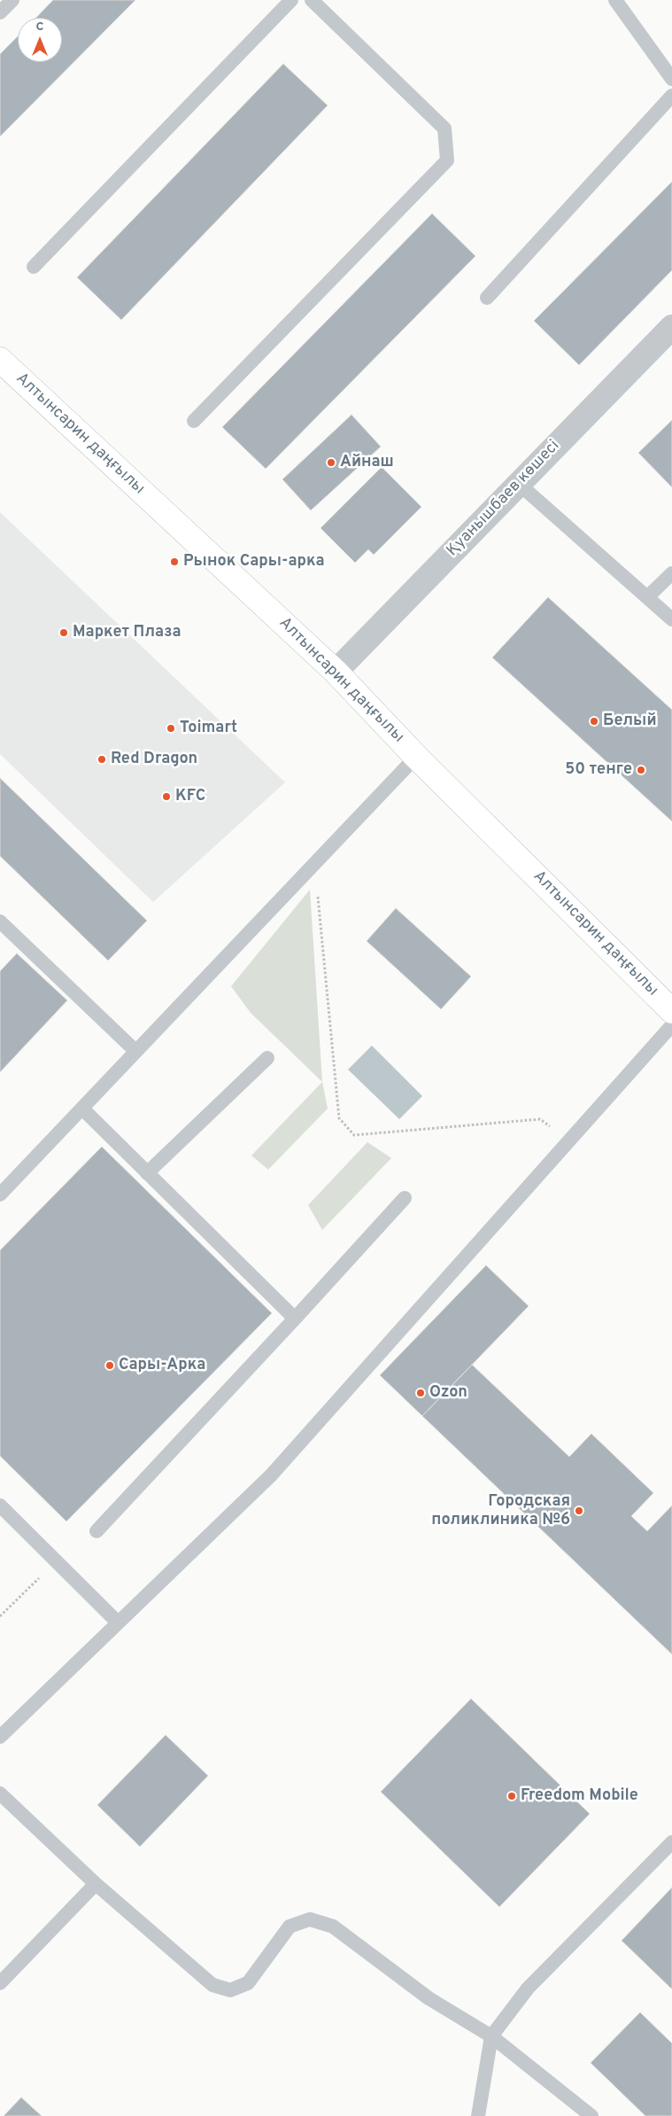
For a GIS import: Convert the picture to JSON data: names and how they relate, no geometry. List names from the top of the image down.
{
  "streets": {
    "main road": ["Алтынсарин даңғылы"],
    "street": ["Қуанышбаев көшесі"]
  },
  "crossings": [
    ["Алтынсарин даңғылы", "Қуанышбаев көшесі"]
  ],
  "places": [
    "Айнаш",
    "Рынок Сары-арка",
    "Маркет Плаза",
    "Белый",
    "Toimart",
    "Red Dragon",
    "50 тенге",
    "KFC",
    "Сары-Арка",
    "Ozon",
    "Городская поликлиника №6",
    "Freedom Mobile"
  ],
  "north": "top"
}
